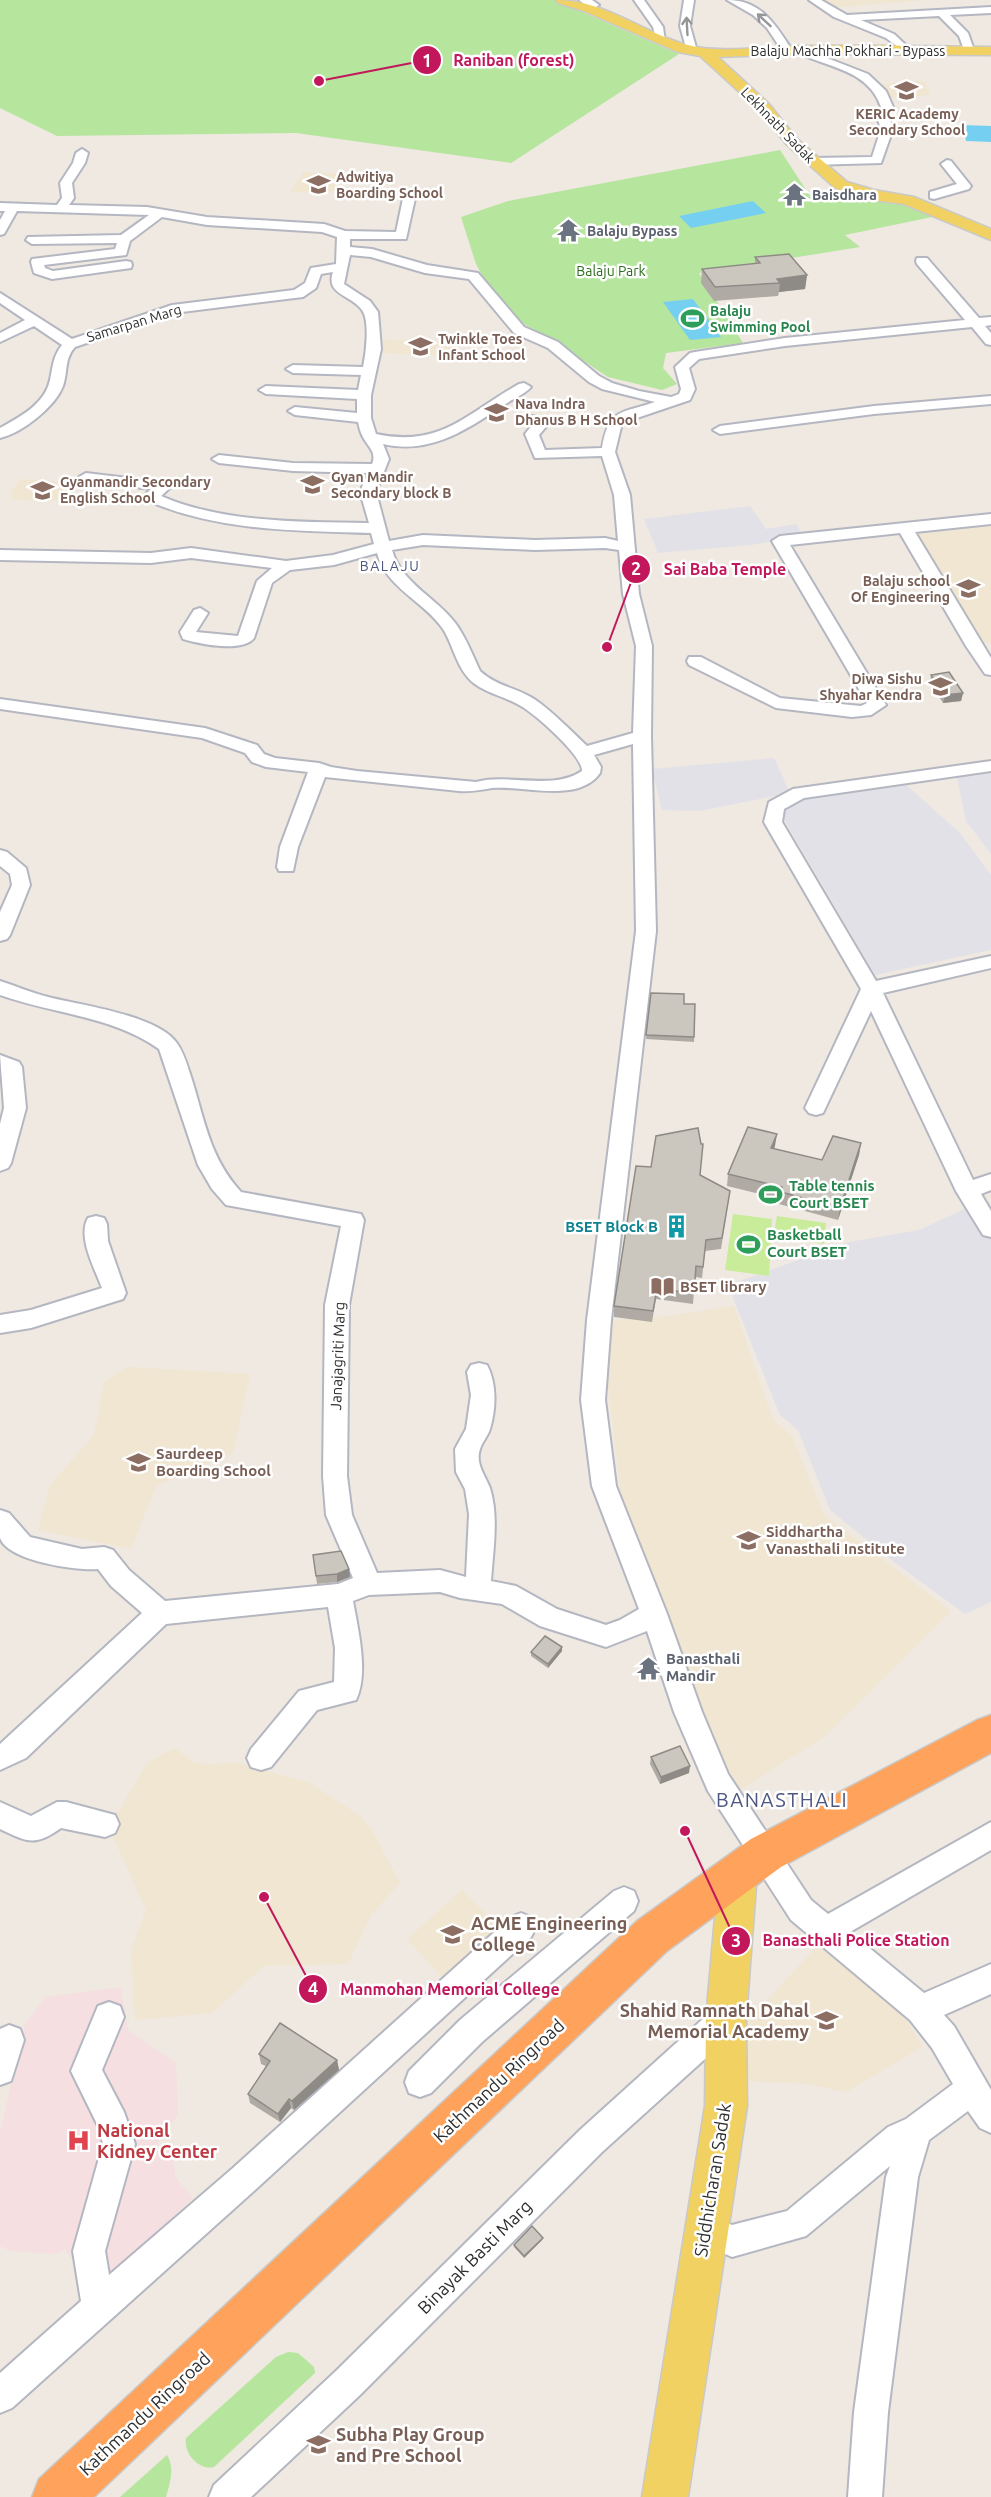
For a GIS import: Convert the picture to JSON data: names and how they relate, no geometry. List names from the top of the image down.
{
  "streets": {
    "highway": ["Kathmandu Ringroad"],
    "main road": ["Balaju Machha Pokhari - Bypass", "Lekhnath Sadak", "Siddhicharan Sadak"],
    "street": ["Samarpan Marg", "Janajagriti Marg", "Binayak Basti Marg"]
  },
  "crossings": [
    ["Balaju Machha Pokhari - Bypass", "Lekhnath Sadak"],
    ["Kathmandu Ringroad", "Siddhicharan Sadak"],
    ["Siddhicharan Sadak", "Binayak Basti Marg"]
  ],
  "districts": ["BALAJU", "BANASTHALI"],
  "parks": ["Balaju Park"],
  "places": {
    "other": [
      "Raniban (forest)",
      "Sai Baba Temple",
      "Banasthali Police Station",
      "Manmohan Memorial College"
    ],
    "school or university": [
      "KERIC Academy Secondary School",
      "Adwitiya Boarding School",
      "Twinkle Toes Infant School",
      "Nava Indra Dhanus B H School",
      "Gyan Mandir Secondary block B",
      "Gyanmandir Secondary English School",
      "Balaju school Of Engineering",
      "Diwa Sishu Shyahar Kendra",
      "Saurdeep Boarding School",
      "Siddhartha Vanasthali Institute",
      "ACME Engineering College",
      "Shahid Ramnath Dahal Memorial Academy",
      "Subha Play Group and Pre School"
    ],
    "temple": ["Baisdhara", "Balaju Bypass", "Banasthali Mandir"],
    "sports": ["Balaju Swimming Pool", "Table tennis Court BSET", "Basketball Court BSET"],
    "building": ["BSET Block B"],
    "library": ["BSET library"],
    "hospital": ["National Kidney Center"]
  }
}
